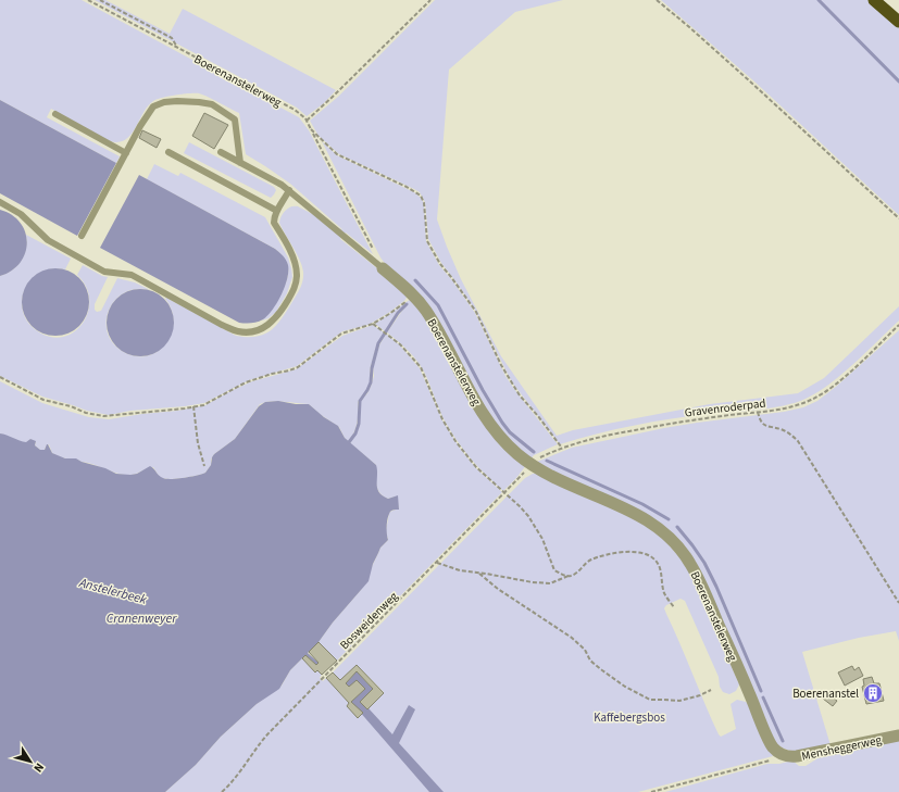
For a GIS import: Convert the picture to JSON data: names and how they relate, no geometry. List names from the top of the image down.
{
  "streets": {
    "street": ["Boerenanstelerweg", "Mensheggerweg"],
    "path": ["Gravenroderpad", "Bosweidenweg"]
  },
  "crossings": [
    ["Boerenanstelerweg", "Gravenroderpad"],
    ["Boerenanstelerweg", "Bosweidenweg"],
    ["Boerenanstelerweg", "Mensheggerweg"],
    ["Gravenroderpad", "Bosweidenweg"]
  ],
  "water": ["Anstelerbeek", "Cranenweyer"],
  "parks": ["Kaffebergsbos"],
  "places": {
    "building": ["Boerenanstel"]
  },
  "north": "bottom right"
}
